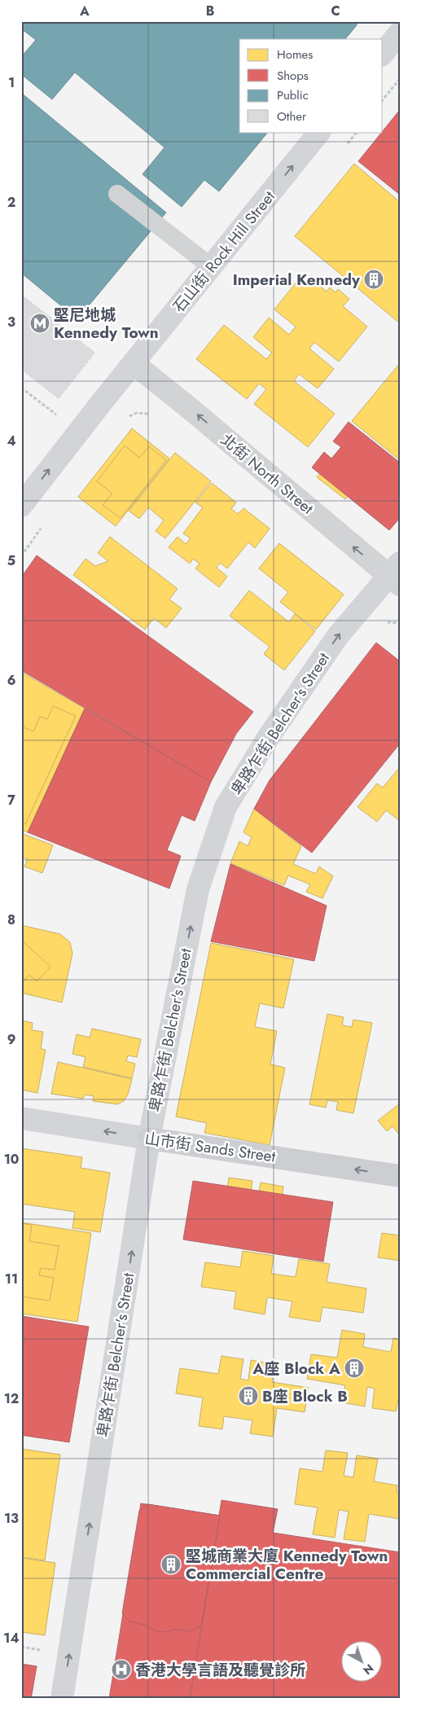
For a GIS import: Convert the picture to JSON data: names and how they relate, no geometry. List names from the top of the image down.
{
  "streets": {
    "main road": ["石山街 Rock Hill Street", "卑路乍街 Belcher's Street", "山市街 Sands Street"],
    "street": ["北街 North Street"]
  },
  "crossings": [
    ["石山街 Rock Hill Street", "北街 North Street"],
    ["北街 North Street", "卑路乍街 Belcher's Street"],
    ["卑路乍街 Belcher's Street", "山市街 Sands Street"]
  ],
  "one_way": [
    "石山街 Rock Hill Street",
    "北街 North Street",
    "卑路乍街 Belcher's Street",
    "山市街 Sands Street"
  ],
  "places": {
    "building": [
      "Imperial Kennedy",
      "A座 Block A",
      "B座 Block B",
      "堅城商業大廈 Kennedy Town Commercial Centre"
    ],
    "metro station": ["堅尼地城 Kennedy Town"],
    "hospital": ["香港大學言語及聽覺診所"]
  },
  "legend": [
    "Homes",
    "Shops",
    "Public",
    "Other"
  ],
  "north": "bottom right",
  "grid": {
    "columns": ["A", "B", "C"],
    "rows": [
      "1",
      "2",
      "3",
      "4",
      "5",
      "6",
      "7",
      "8",
      "9",
      "10",
      "11",
      "12",
      "13",
      "14"
    ]
  }
}
